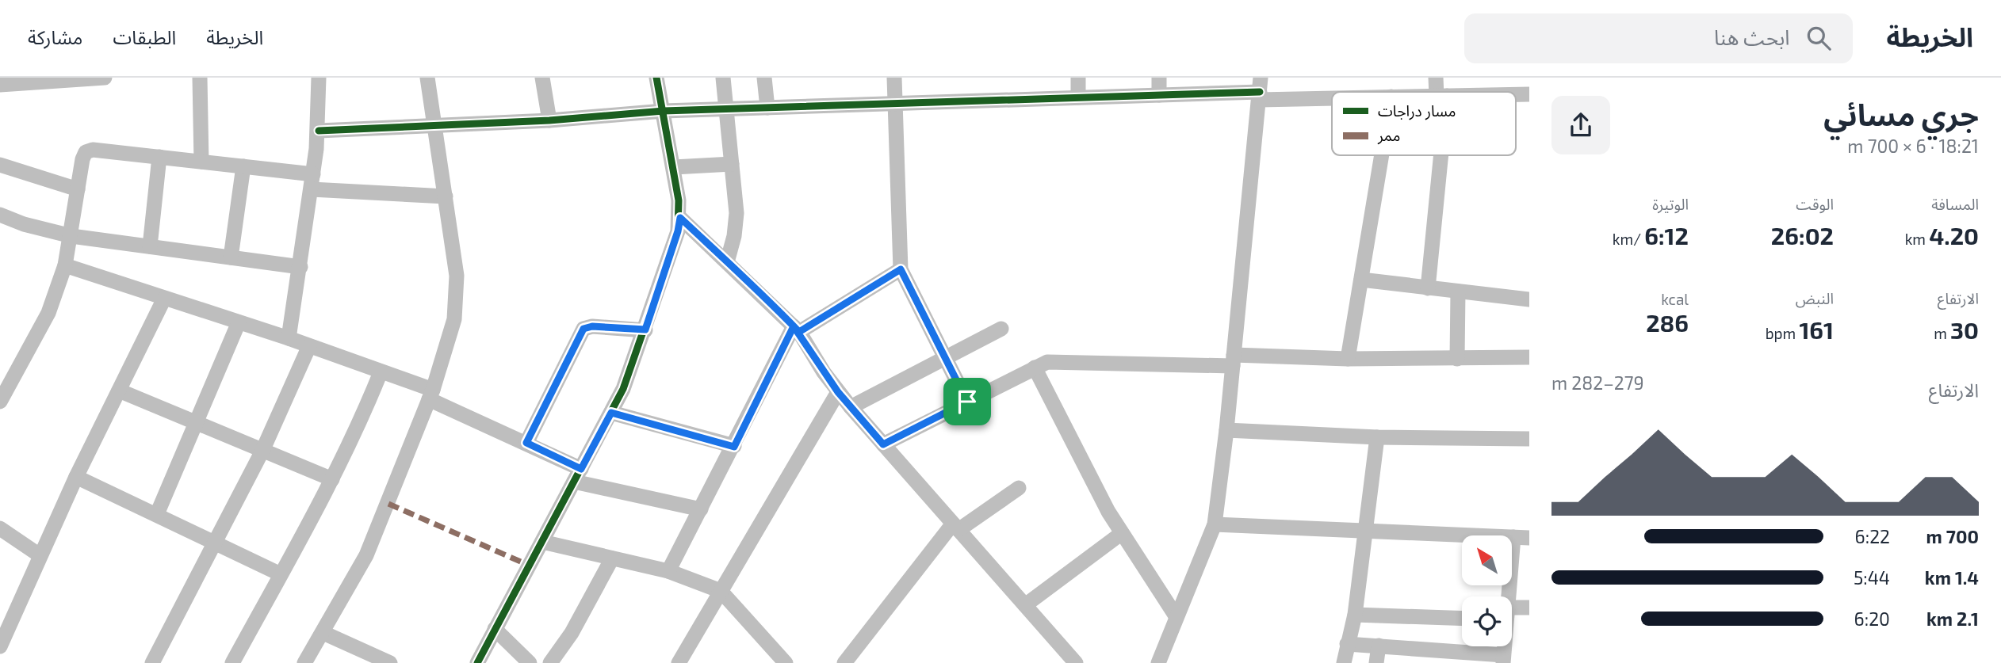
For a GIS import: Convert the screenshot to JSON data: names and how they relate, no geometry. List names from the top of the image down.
{
  "legend": ["مسار دراجات", "ممر"],
  "north": "top left",
  "page": {
    "header": "الخريطة",
    "search": "ابحث هنا",
    "nav": ["الخريطة", "الطبقات", "مشاركة"],
    "heading": ["جري مسائي", "18:21 · 6 × 700 m"],
    "stats": [
      ["المسافة", "4.20 km"],
      ["الوقت", "26:02"],
      ["الوتيرة", "6:12 /km"],
      ["الارتفاع", "30 m"],
      ["النبض", "161 bpm"],
      ["kcal", "286"]
    ],
    "chart": ["الارتفاع", "279–282 m"],
    "list": [
      {
        "name": "700 m",
        "note": "6:22"
      },
      {
        "name": "1.4 km",
        "note": "5:44"
      },
      {
        "name": "2.1 km",
        "note": "6:20"
      }
    ]
  }
}
